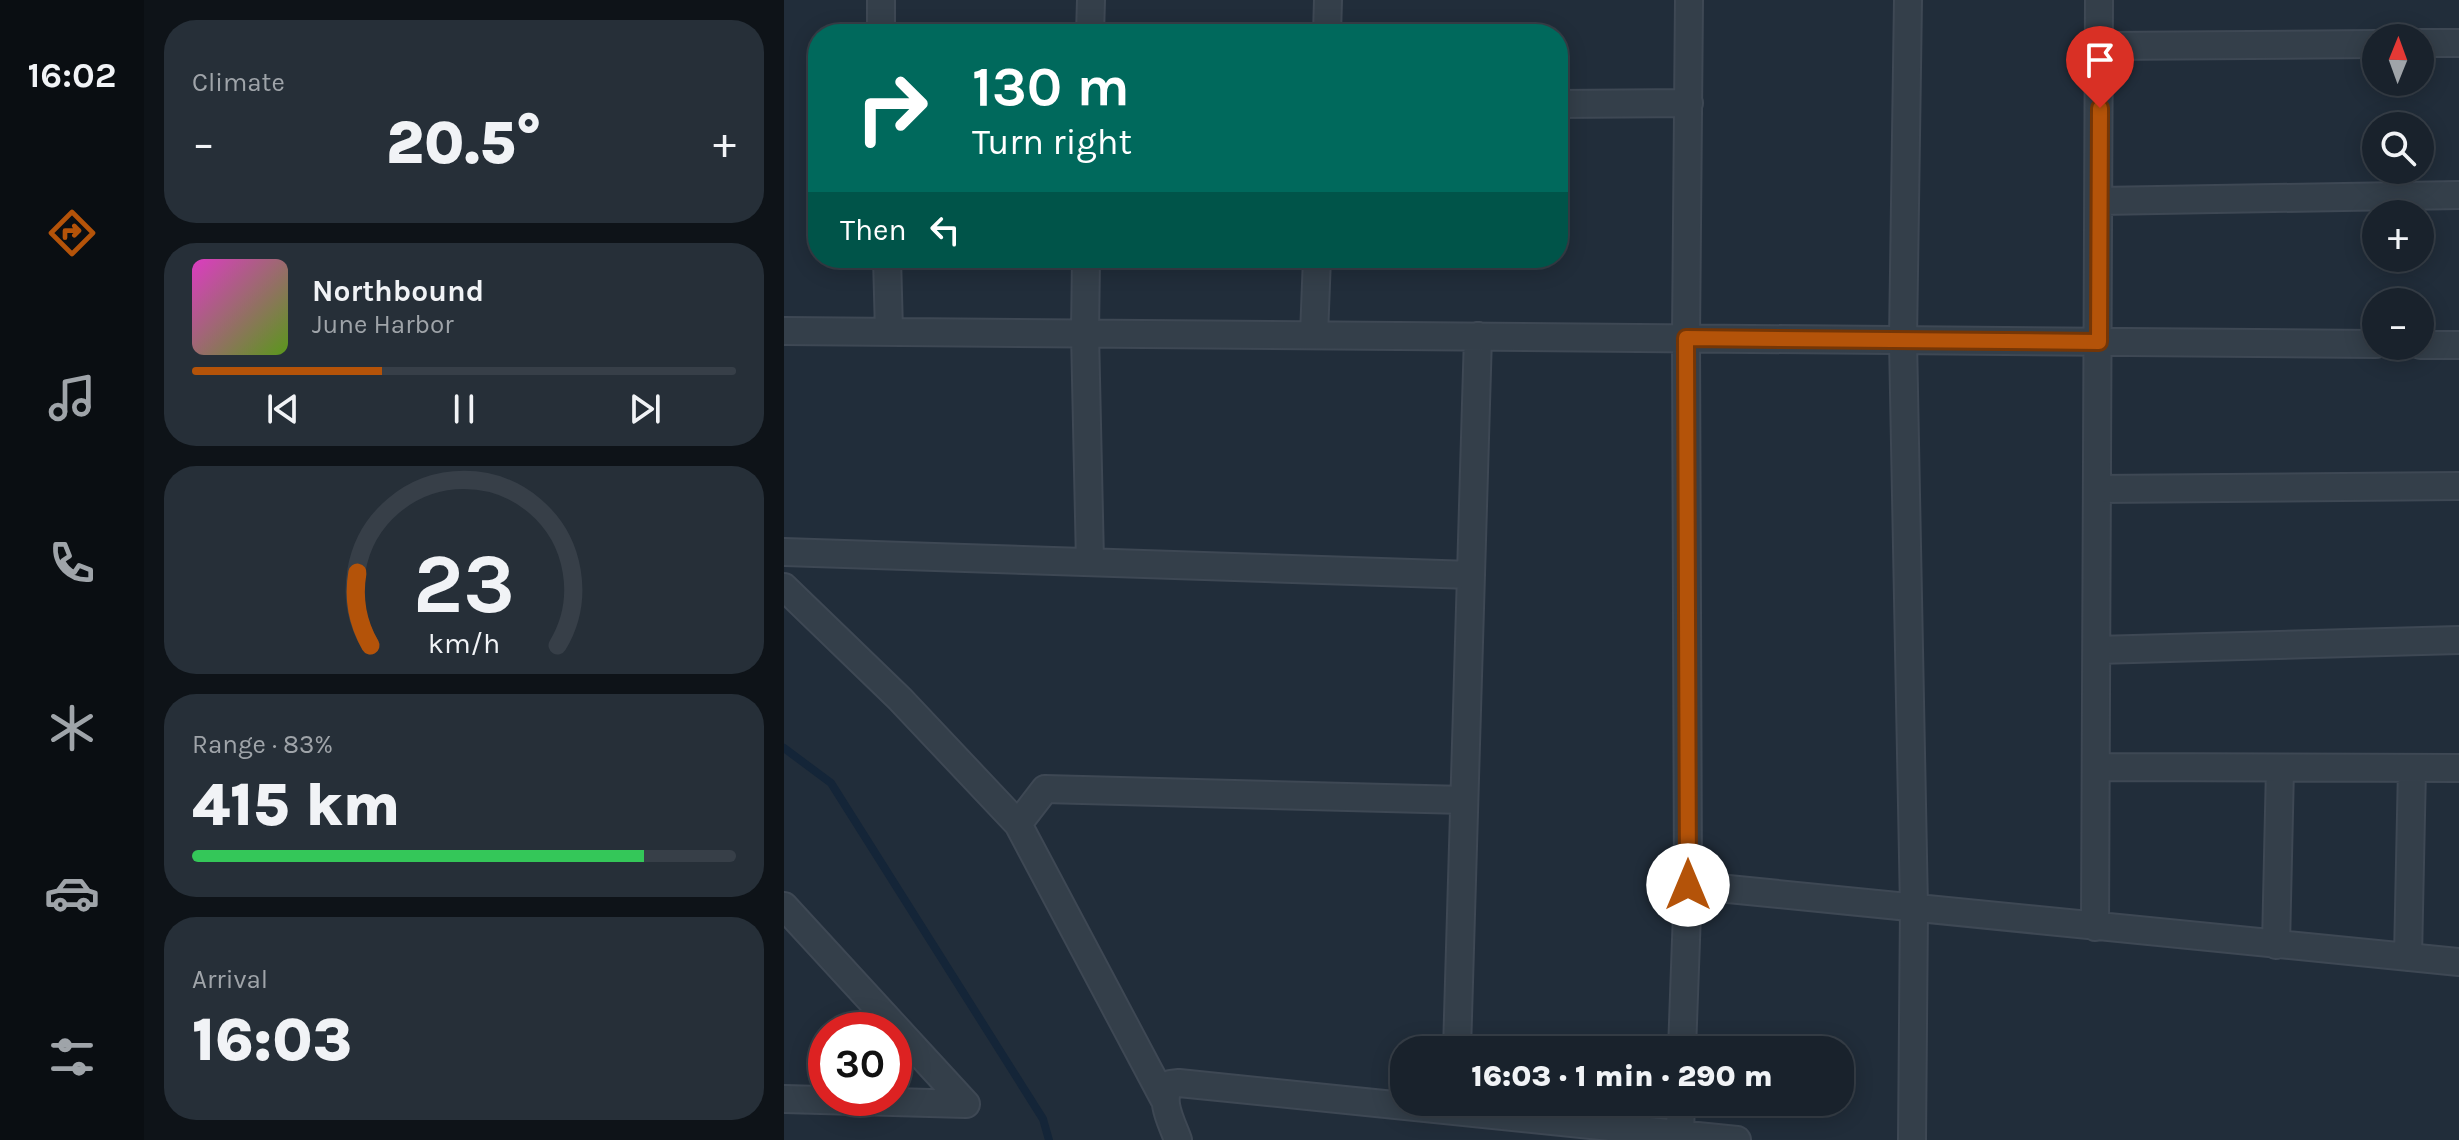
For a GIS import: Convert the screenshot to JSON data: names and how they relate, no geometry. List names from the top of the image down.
{
  "north": "top",
  "page": {
    "tabs": "16:02",
    "tile": [
      "Climate",
      ["Range · 83%", "415 km"],
      ["Arrival", "16:03"]
    ],
    "map_buttons": ["+", "−"],
    "turn": ["130 m", "Turn right"],
    "heat": ["−", "20.5°", "+"],
    "then": "Then",
    "song": ["Northbound", "June Harbor"],
    "limit": "30",
    "trip": "16:03 · 1 min · 290 m",
    "gauge": ["23", "km/h"]
  }
}
